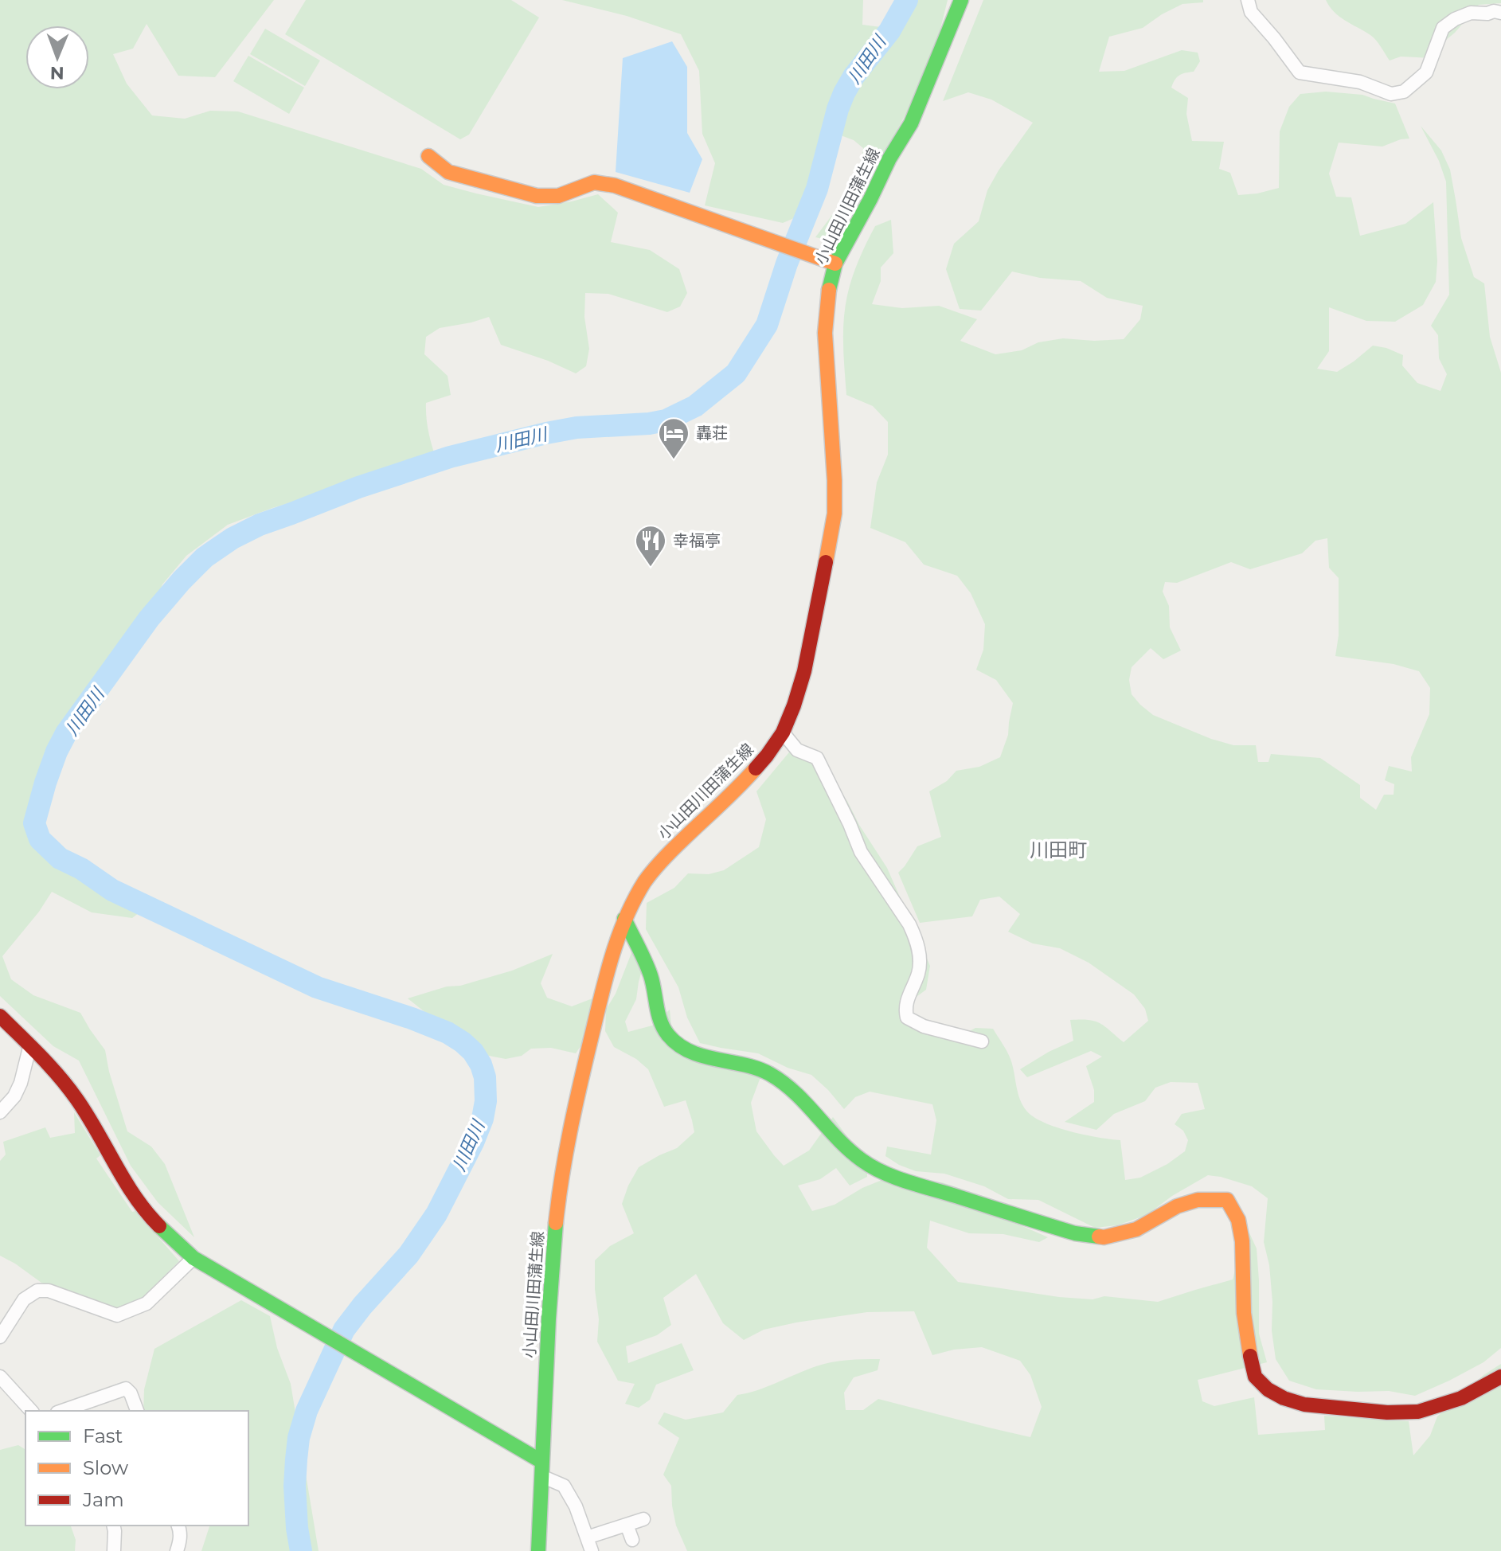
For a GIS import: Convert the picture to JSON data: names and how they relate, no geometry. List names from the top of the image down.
{
  "streets": {
    "street": ["小山田川田蒲生線"]
  },
  "districts": ["川田町"],
  "water": ["川田川"],
  "places": {
    "hotel": ["轟荘"],
    "restaurant": ["幸福亭"]
  },
  "legend": ["Fast", "Slow", "Jam"],
  "north": "bottom"
}
